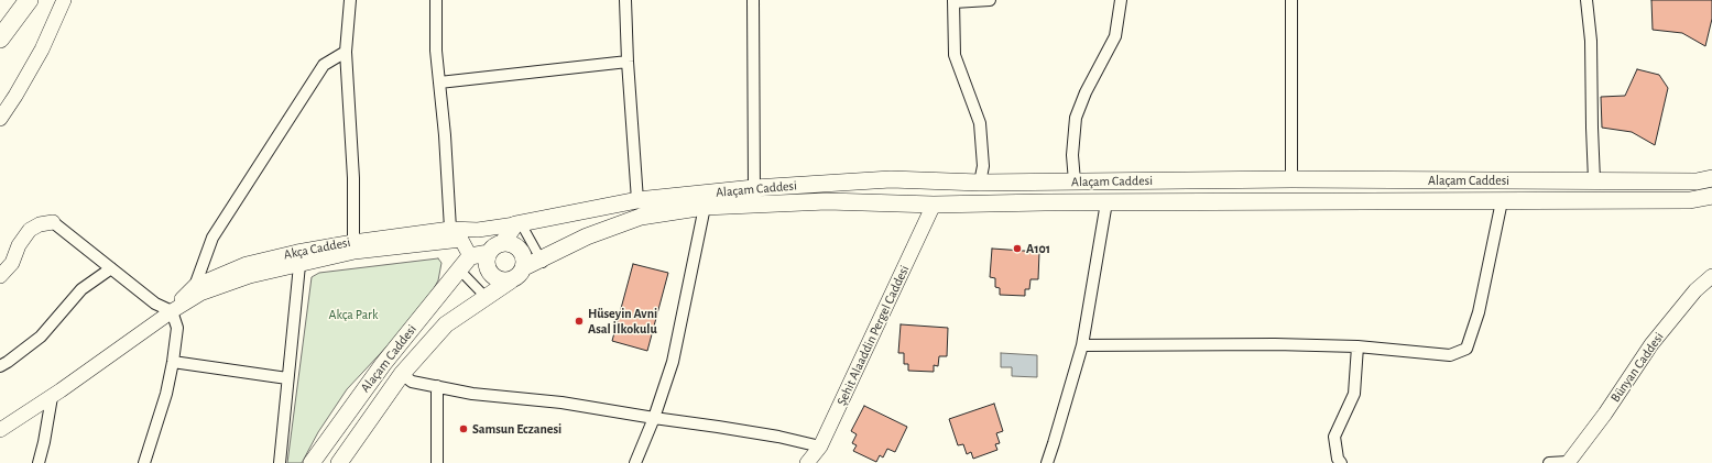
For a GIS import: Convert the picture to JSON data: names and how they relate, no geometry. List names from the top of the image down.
{
  "streets": {
    "main road": ["Alaçam Caddesi"],
    "street": ["Akça Caddesi", "Şehit Alaaddin Pergel Caddesi", "Bünyan Caddesi"]
  },
  "crossings": [
    ["Alaçam Caddesi", "Akça Caddesi"],
    ["Alaçam Caddesi", "Şehit Alaaddin Pergel Caddesi"]
  ],
  "parks": ["Akça Park"],
  "places": ["A101", "Hüseyin Avni Asal İlkokulu", "Samsun Eczanesi"]
}
